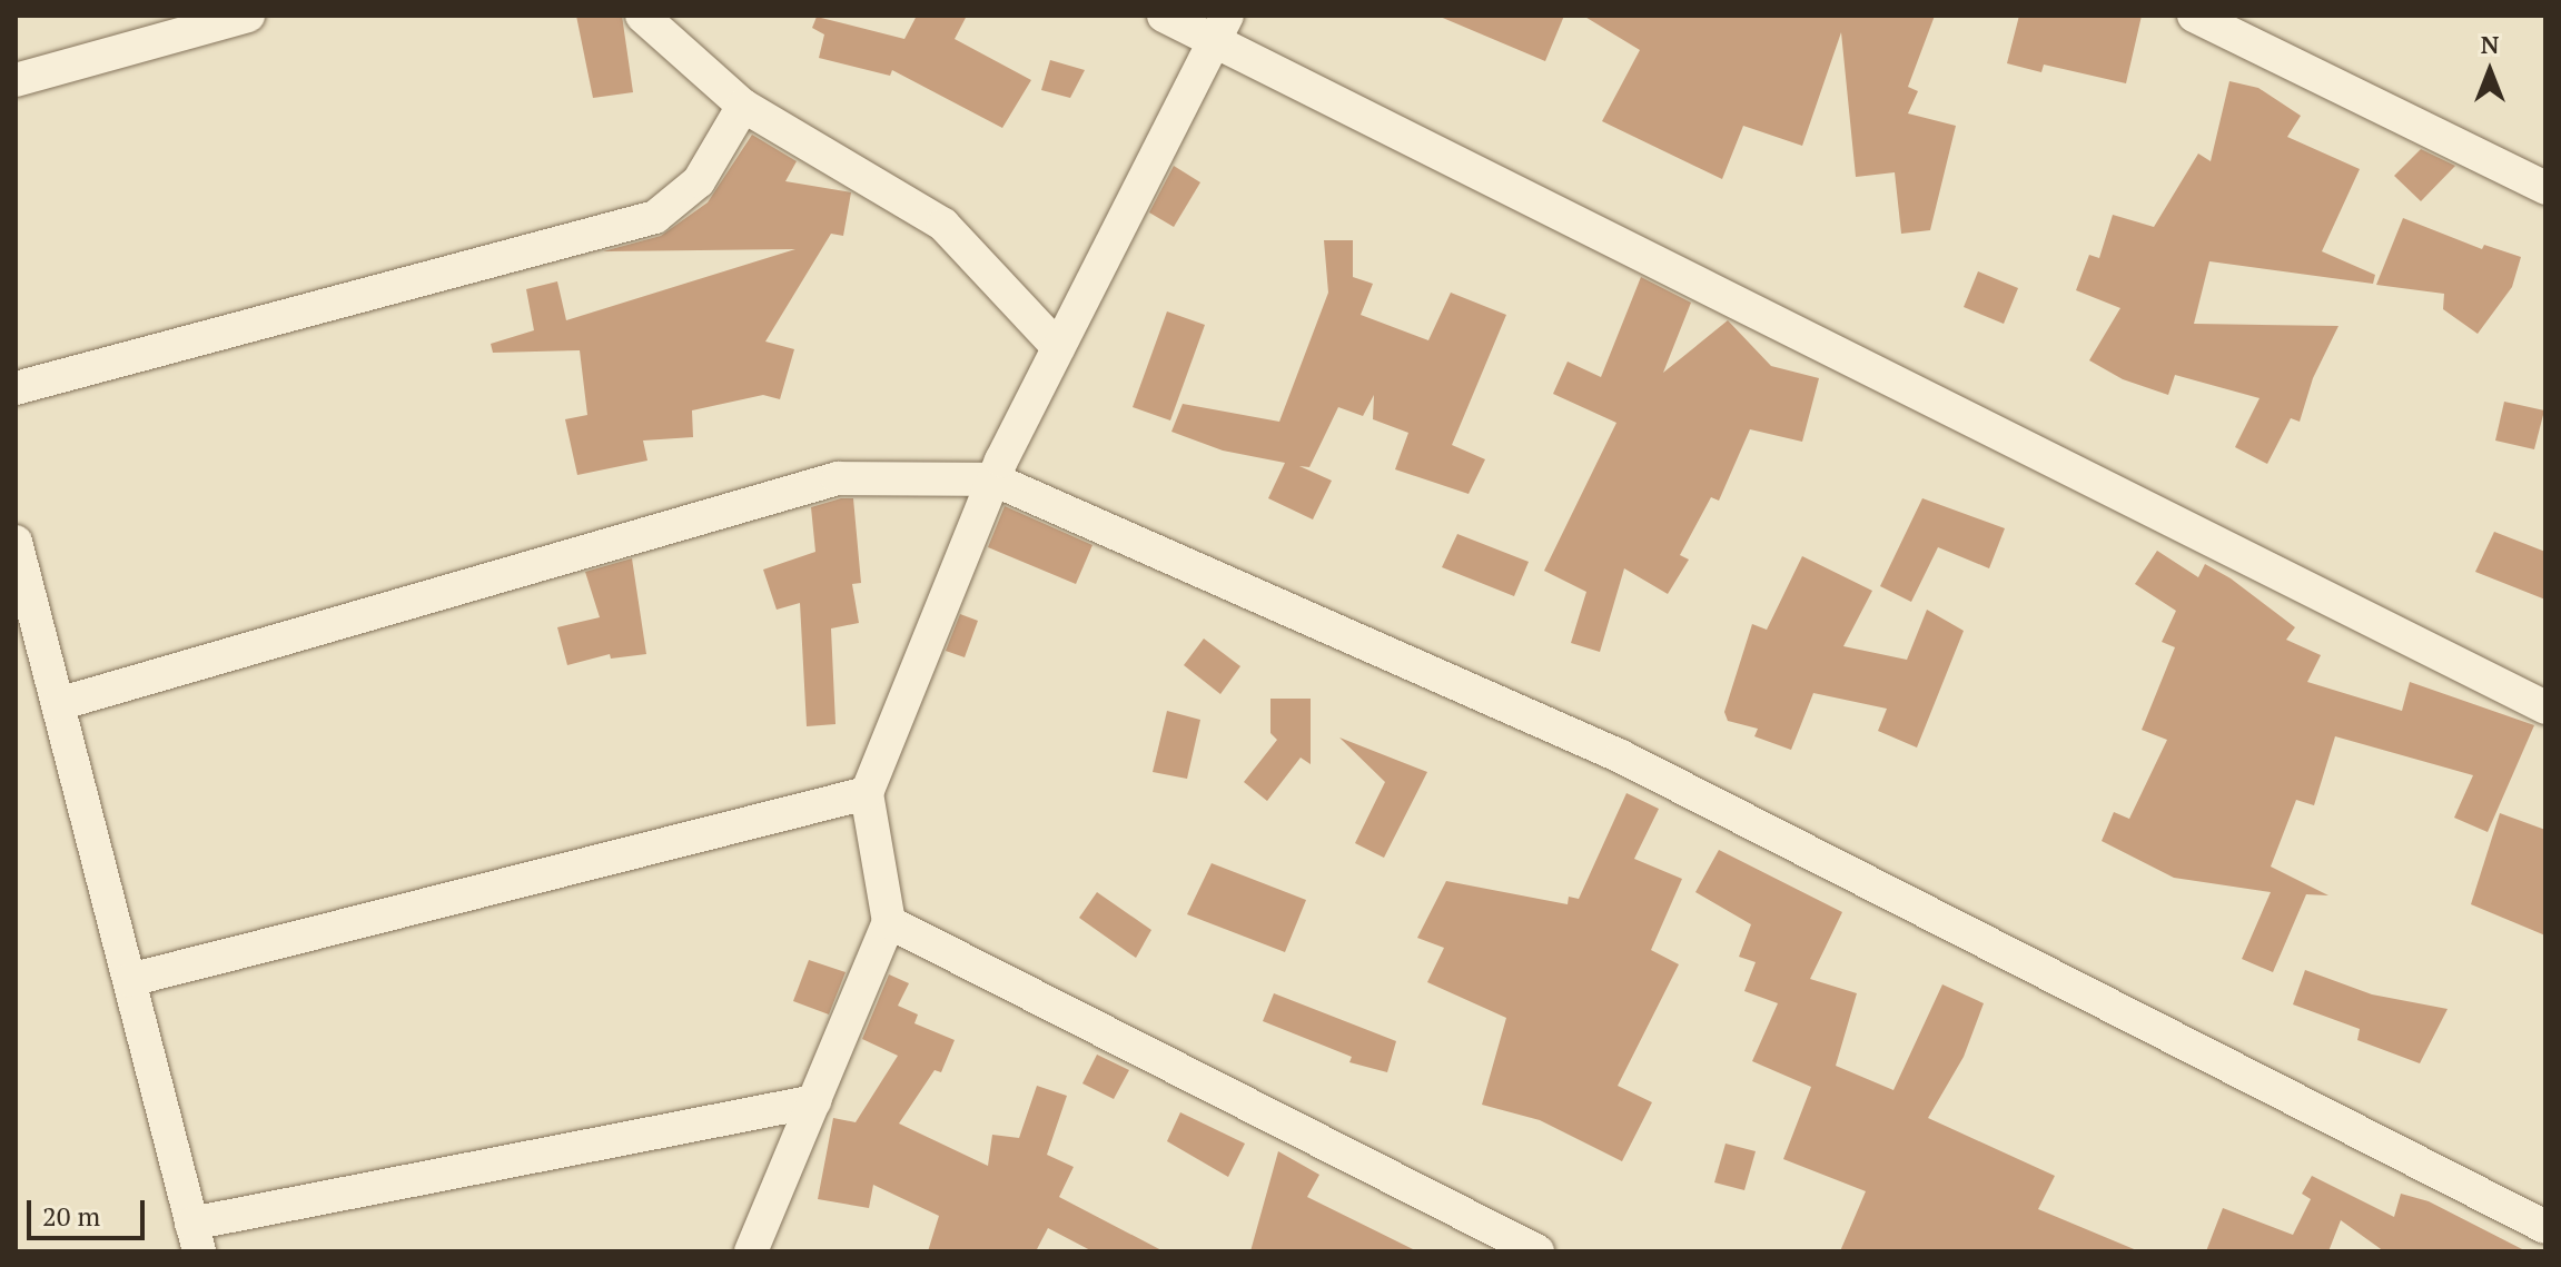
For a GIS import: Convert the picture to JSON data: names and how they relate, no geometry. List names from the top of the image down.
{
  "scale_bar": "20 m",
  "north": "top"
}
